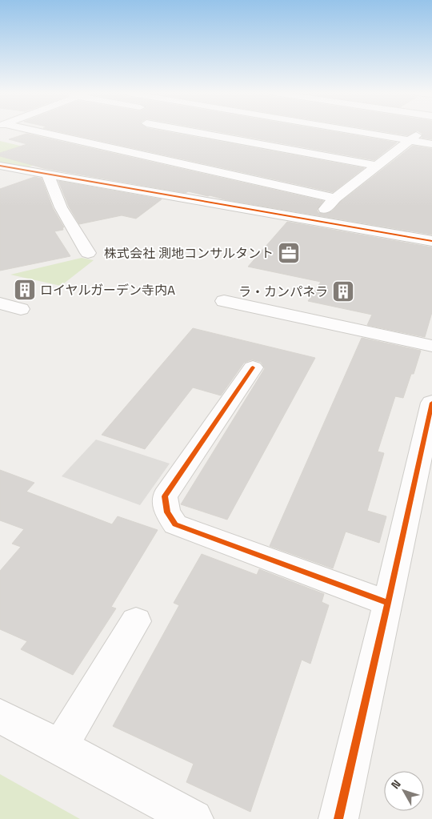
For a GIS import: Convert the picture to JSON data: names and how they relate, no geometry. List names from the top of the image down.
{
  "places": {
    "office": ["株式会社 測地コンサルタント"],
    "building": ["ロイヤルガーデン寺内A", "ラ・カンパネラ"]
  },
  "north": "top left"
}
